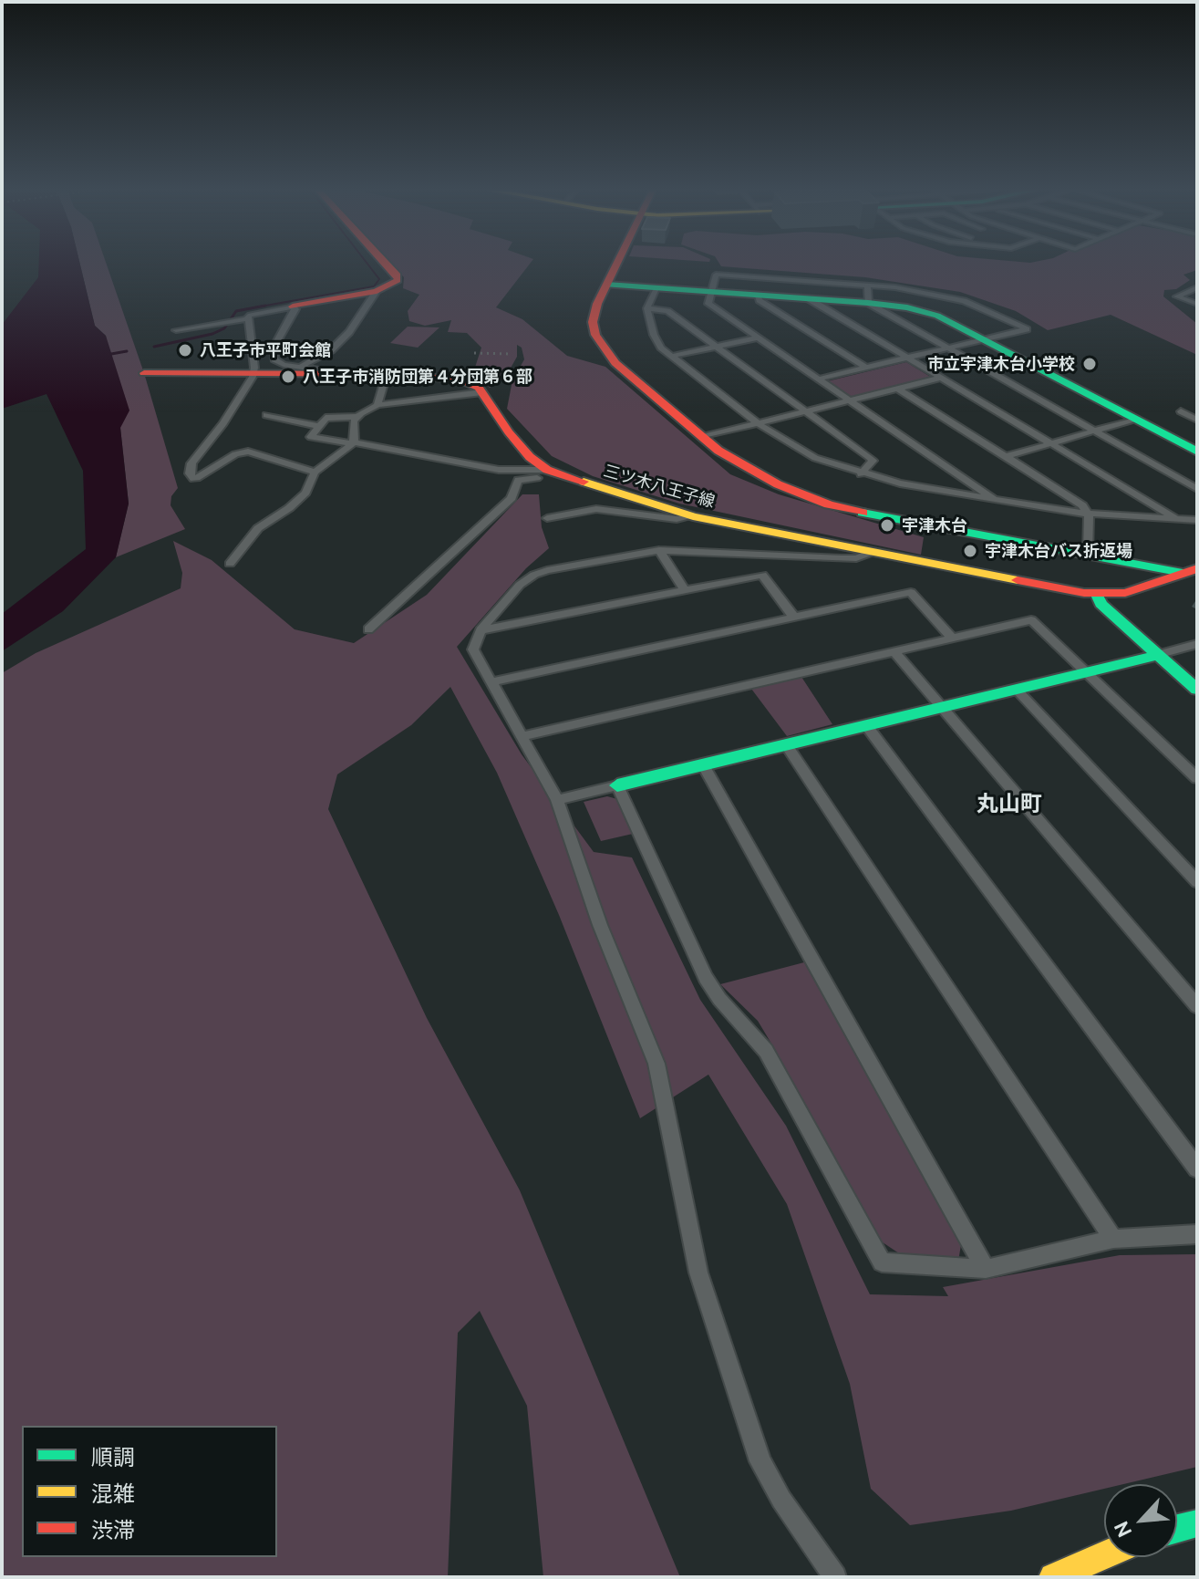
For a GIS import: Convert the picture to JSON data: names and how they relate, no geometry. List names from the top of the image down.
{
  "streets": {
    "main road": ["三ツ木八王子線"]
  },
  "districts": ["丸山町"],
  "places": [
    "八王子市平町会館",
    "市立宇津木台小学校",
    "八王子市消防団第４分団第６部",
    "宇津木台",
    "宇津木台バス折返場"
  ],
  "legend": ["順調", "混雑", "渋滞"],
  "north": "bottom left"
}
